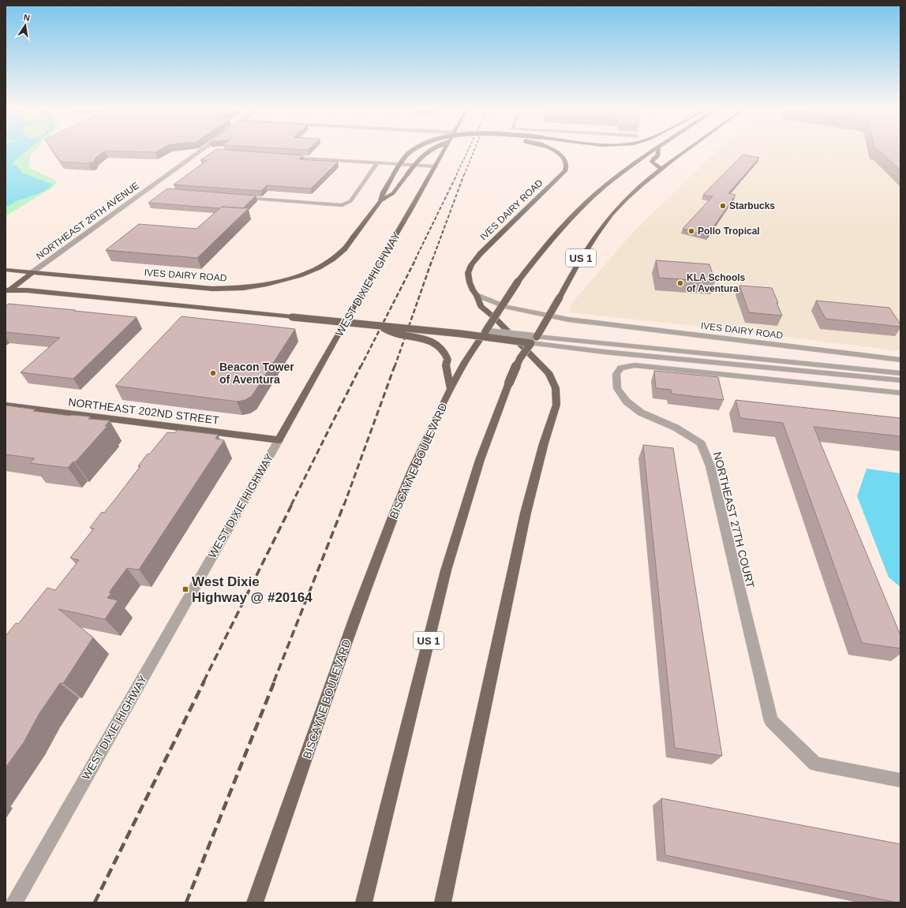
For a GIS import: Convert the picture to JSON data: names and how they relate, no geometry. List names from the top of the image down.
{
  "streets": {
    "main road": [
      "IVES DAIRY ROAD",
      "NORTHEAST 26TH AVENUE",
      "US 1",
      "WEST DIXIE HIGHWAY",
      "NORTHEAST 202ND STREET",
      "BISCAYNE BOULEVARD"
    ],
    "street": ["NORTHEAST 27TH COURT"]
  },
  "crossings": [
    ["IVES DAIRY ROAD", "NORTHEAST 26TH AVENUE"],
    ["WEST DIXIE HIGHWAY", "NORTHEAST 202ND STREET"]
  ],
  "places": {
    "other": [
      "Starbucks",
      "Pollo Tropical",
      "KLA Schools of Aventura",
      "Beacon Tower of Aventura"
    ],
    "transit": ["West Dixie Highway @ #20164"]
  },
  "north": "top"
}
